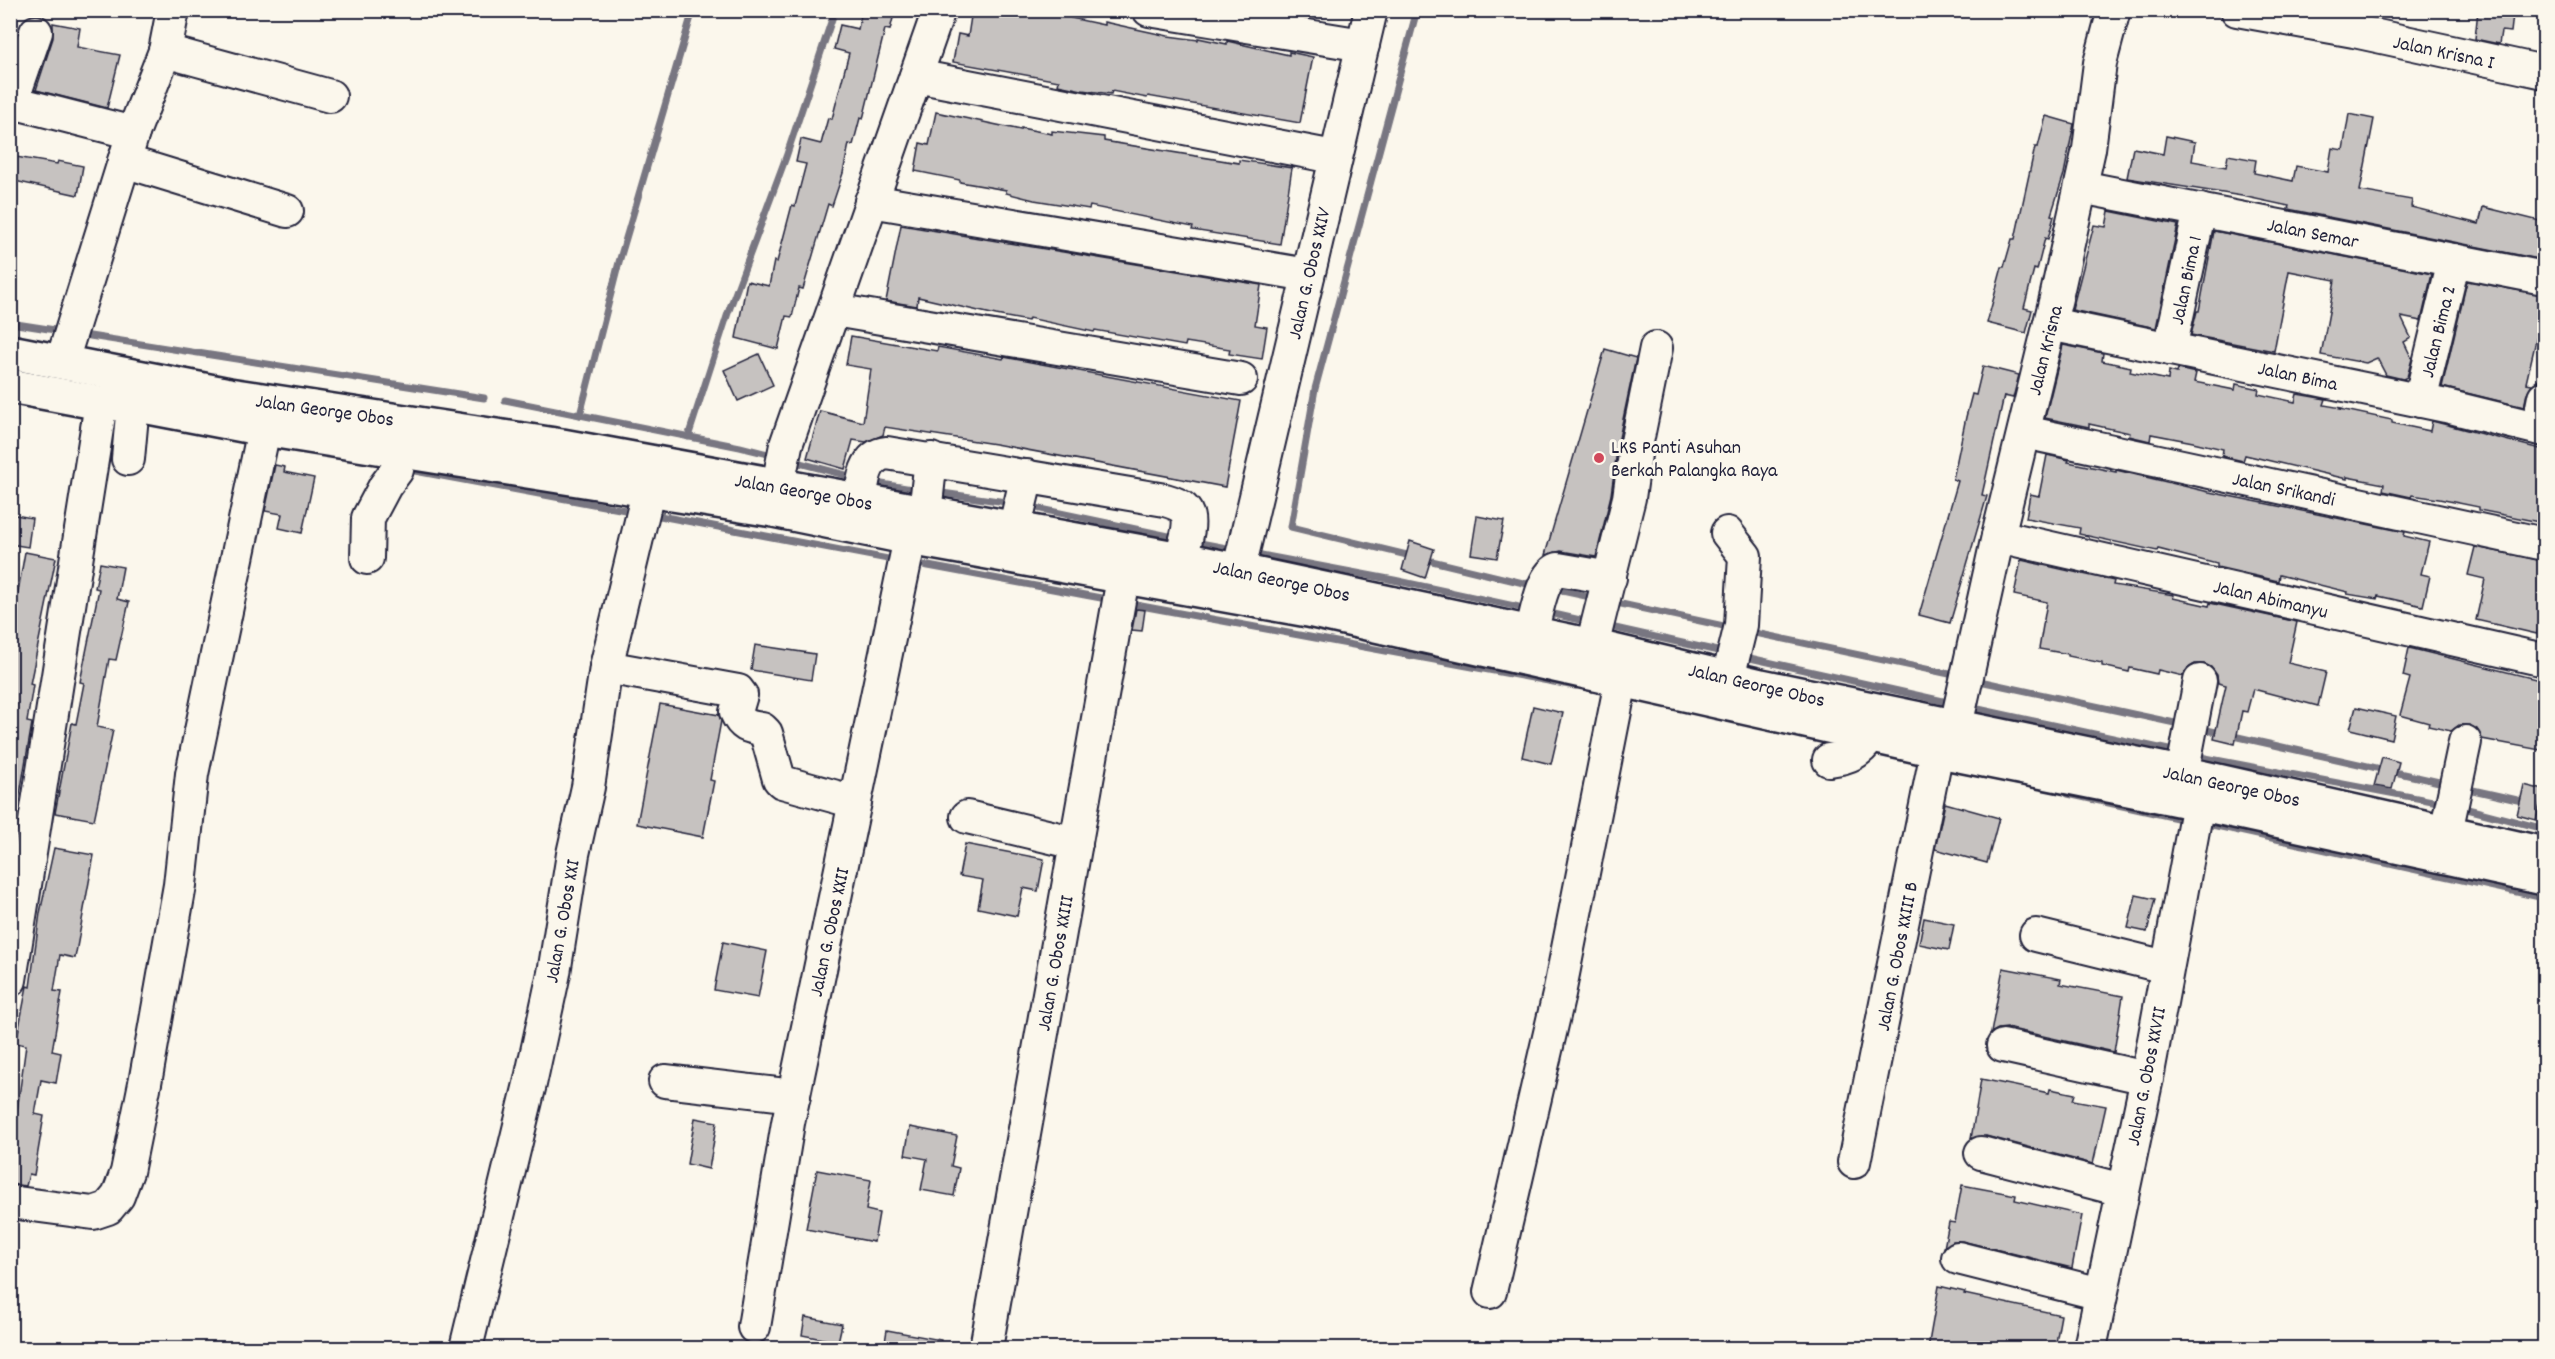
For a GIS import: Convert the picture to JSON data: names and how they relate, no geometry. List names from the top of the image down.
{
  "streets": {
    "main road": ["Jalan George Obos"],
    "street": [
      "Jalan Krisna I",
      "Jalan Semar",
      "Jalan G. Obos XXIV",
      "Jalan Bima 1",
      "Jalan Bima 2",
      "Jalan Krisna",
      "Jalan Bima",
      "Jalan Srikandi",
      "Jalan Abimanyu",
      "Jalan G. Obos XXI",
      "Jalan G. Obos XXII",
      "Jalan G. Obos XXIII B",
      "Jalan G. Obos XXIII",
      "Jalan G. Obos XXVII"
    ]
  },
  "crossings": [
    ["Jalan Semar", "Jalan Bima 1"],
    ["Jalan Semar", "Jalan Bima 2"],
    ["Jalan Semar", "Jalan Krisna"],
    ["Jalan G. Obos XXIV", "Jalan George Obos"],
    ["Jalan Bima 1", "Jalan Bima"],
    ["Jalan Bima 2", "Jalan Bima"],
    ["Jalan Krisna", "Jalan Bima"],
    ["Jalan Krisna", "Jalan Srikandi"],
    ["Jalan Krisna", "Jalan Abimanyu"],
    ["Jalan Krisna", "Jalan G. Obos XXIII B"],
    ["Jalan George Obos", "Jalan G. Obos XXI"],
    ["Jalan George Obos", "Jalan G. Obos XXII"],
    ["Jalan George Obos", "Jalan G. Obos XXIII B"],
    ["Jalan George Obos", "Jalan G. Obos XXIII"],
    ["Jalan George Obos", "Jalan G. Obos XXVII"]
  ],
  "places": ["LKS Panti Asuhan Berkah Palangka Raya"]
}
